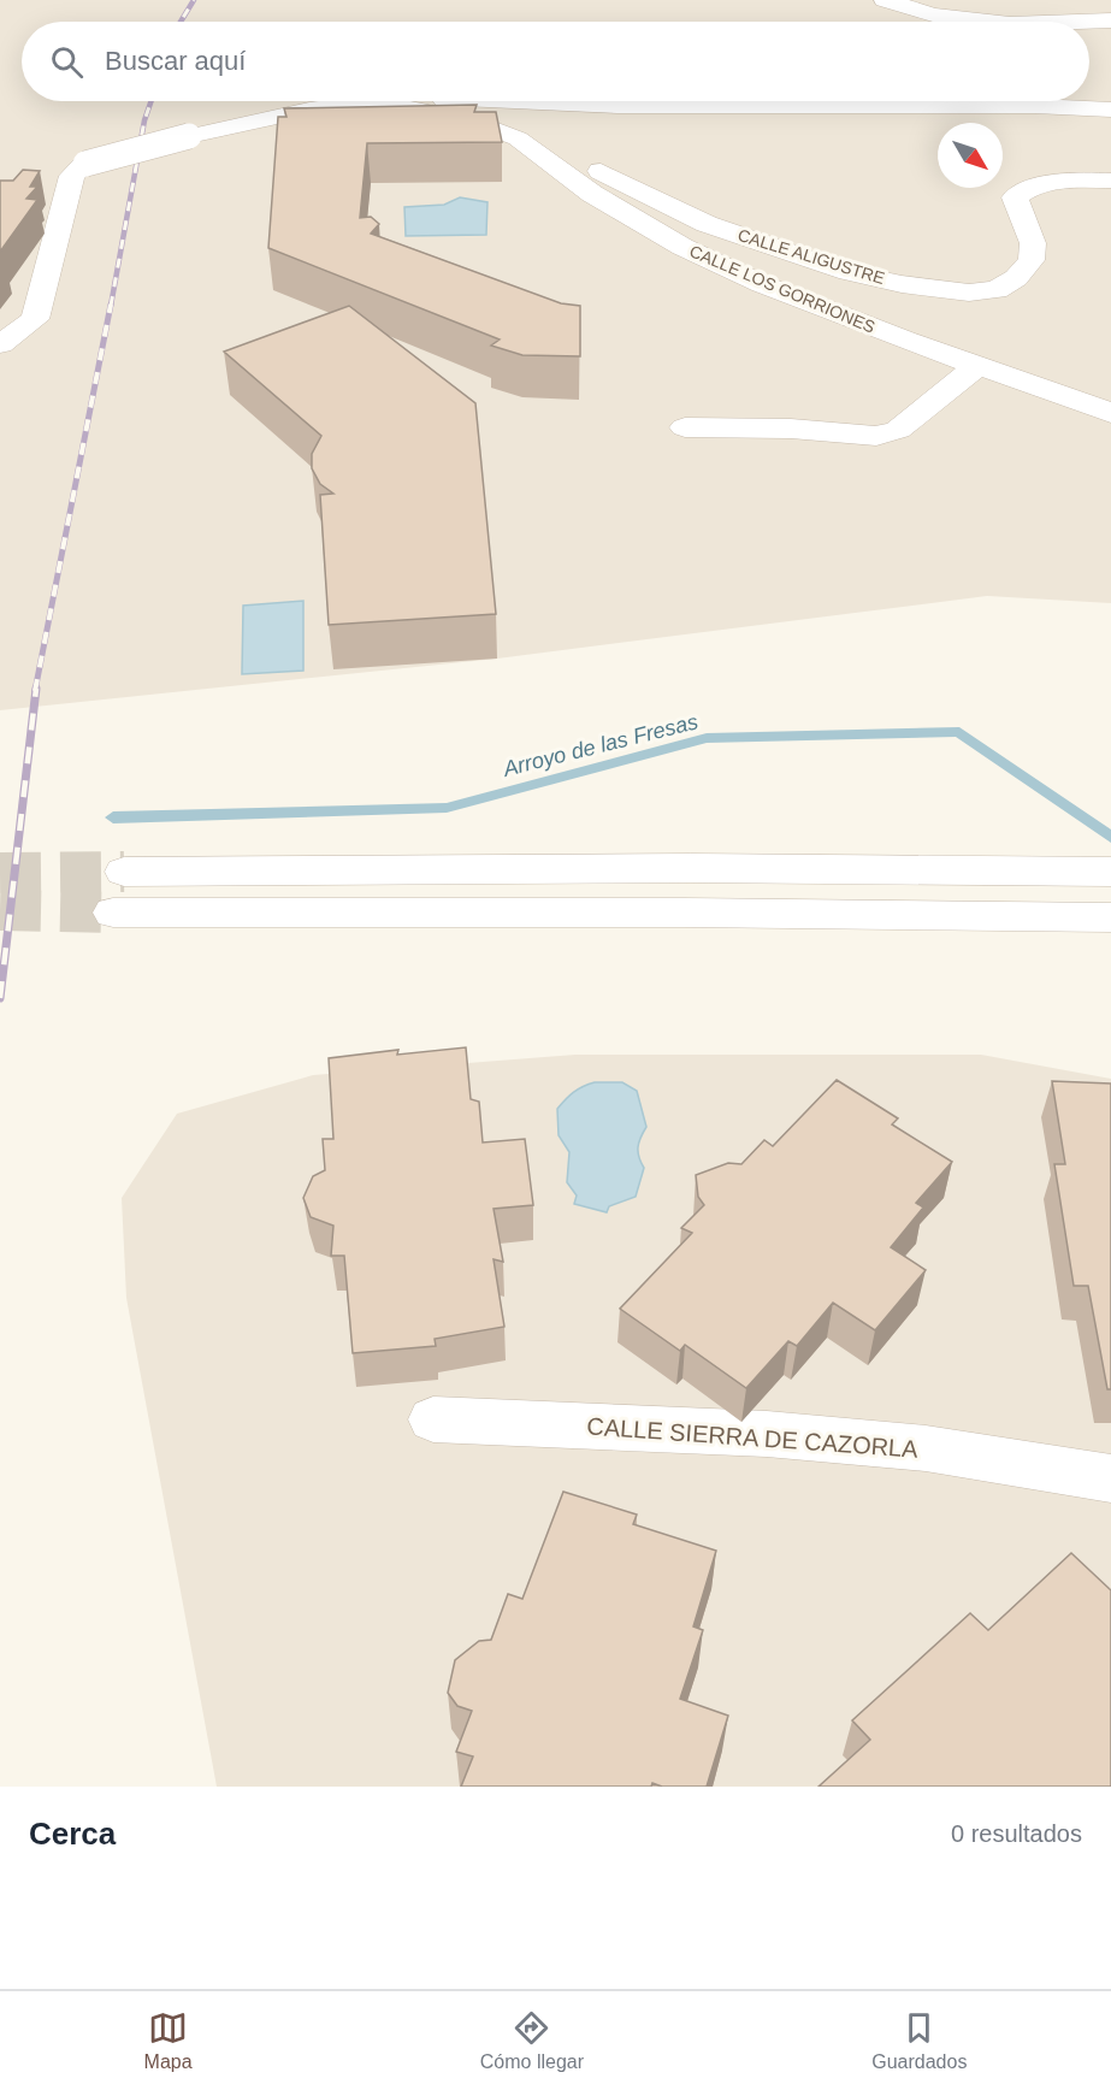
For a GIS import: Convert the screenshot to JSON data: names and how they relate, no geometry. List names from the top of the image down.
{
  "streets": {
    "street": ["CALLE ALIGUSTRE", "CALLE LOS GORRIONES", "CALLE SIERRA DE CAZORLA"]
  },
  "crossings": [
    ["CALLE ALIGUSTRE", "CALLE LOS GORRIONES"]
  ],
  "water": ["Arroyo de las Fresas"],
  "north": "bottom right",
  "page": {
    "search": "Buscar aquí",
    "heading": ["Cerca", "0 resultados"],
    "nav": ["Mapa", "Cómo llegar", "Guardados"]
  }
}
